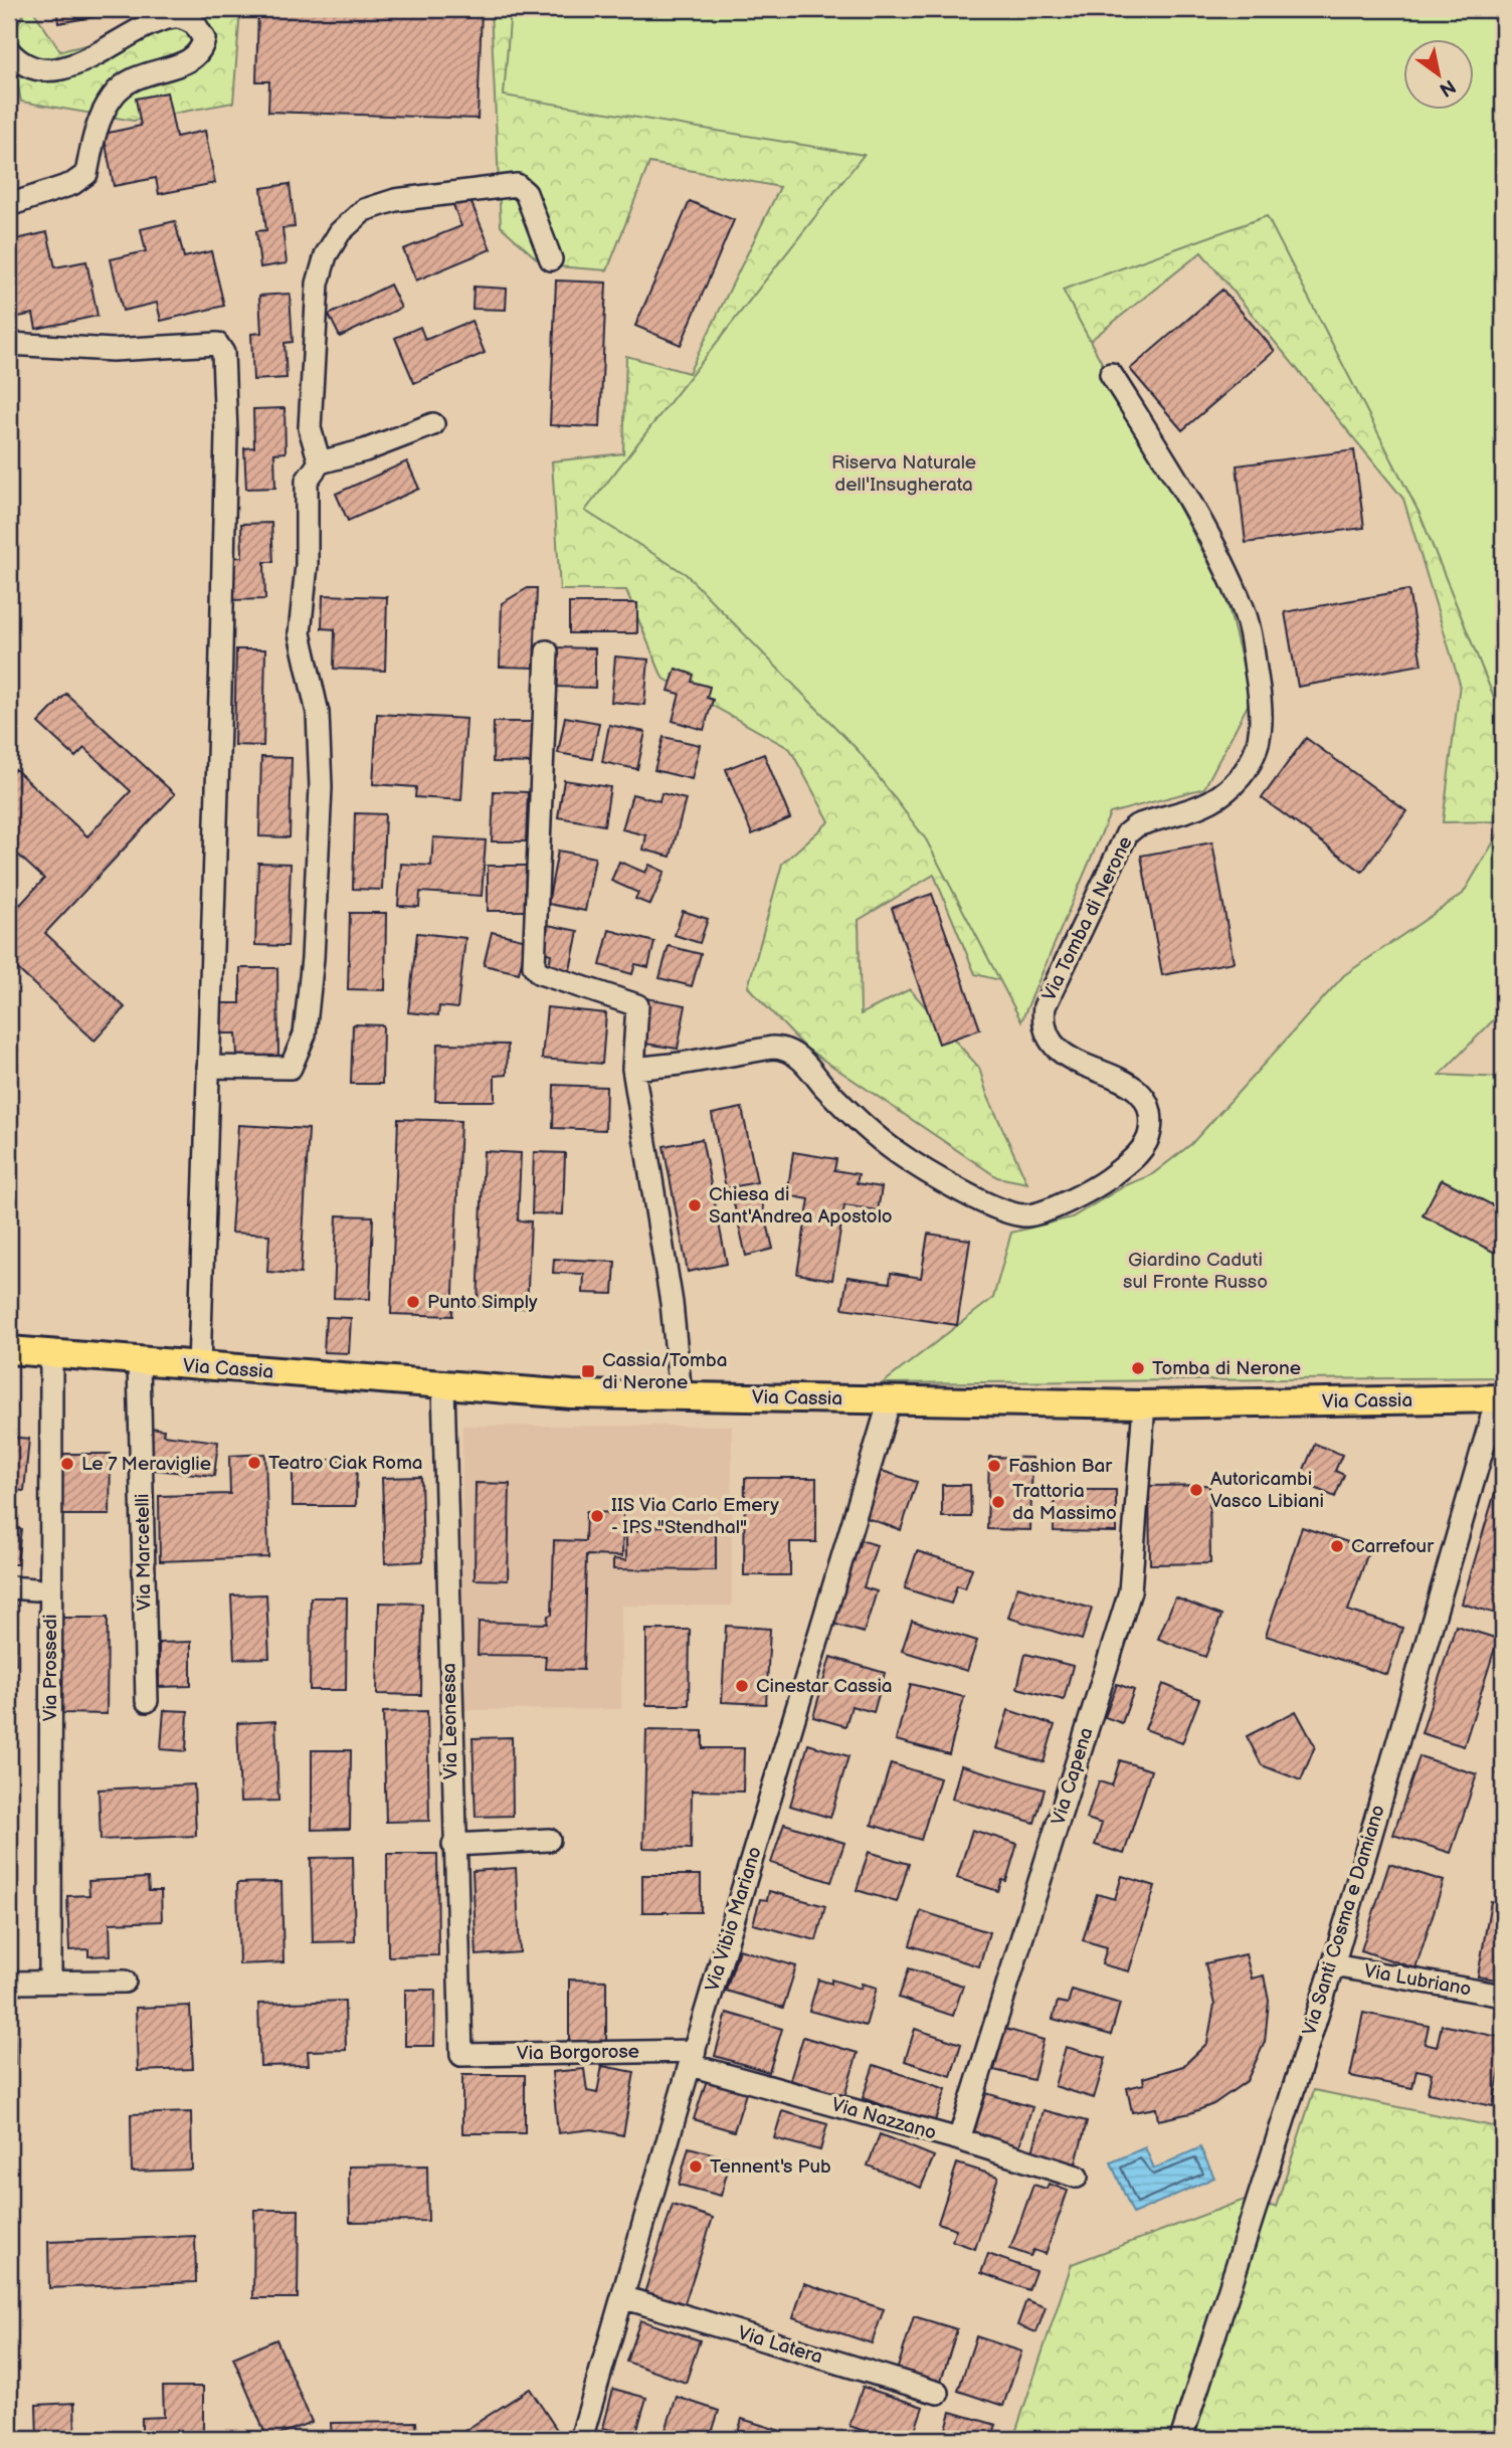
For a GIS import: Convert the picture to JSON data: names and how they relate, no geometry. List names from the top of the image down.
{
  "streets": {
    "main road": ["Via Cassia"],
    "street": [
      "Via Tomba di Nerone",
      "Via Marcetelli",
      "Via Prossedi",
      "Via Leonessa",
      "Via Capena",
      "Via Vibio Mariano",
      "Via Santi Cosma e Damiano",
      "Via Lubriano",
      "Via Borgorose",
      "Via Nazzano",
      "Via Latera"
    ]
  },
  "crossings": [
    ["Via Cassia", "Via Marcetelli"],
    ["Via Cassia", "Via Prossedi"],
    ["Via Cassia", "Via Leonessa"],
    ["Via Cassia", "Via Capena"],
    ["Via Cassia", "Via Vibio Mariano"],
    ["Via Cassia", "Via Santi Cosma e Damiano"],
    ["Via Leonessa", "Via Borgorose"],
    ["Via Capena", "Via Nazzano"],
    ["Via Vibio Mariano", "Via Borgorose"],
    ["Via Vibio Mariano", "Via Nazzano"],
    ["Via Vibio Mariano", "Via Latera"],
    ["Via Santi Cosma e Damiano", "Via Lubriano"],
    ["Via Borgorose", "Via Nazzano"]
  ],
  "parks": ["Riserva Naturale dell'Insugherata", "Giardino Caduti sul Fronte Russo"],
  "places": {
    "other": [
      "Chiesa di Sant'Andrea Apostolo",
      "Punto Simply",
      "Tomba di Nerone",
      "Teatro Ciak Roma",
      "Le 7 Meraviglie",
      "Fashion Bar",
      "Autoricambi Vasco Libiani",
      "Trattoria da Massimo",
      "IIS Via Carlo Emery - IPS \"Stendhal\"",
      "Carrefour",
      "Cinestar Cassia",
      "Tennent's Pub"
    ],
    "transit": ["Cassia/Tomba di Nerone"]
  },
  "north": "bottom right"
}
